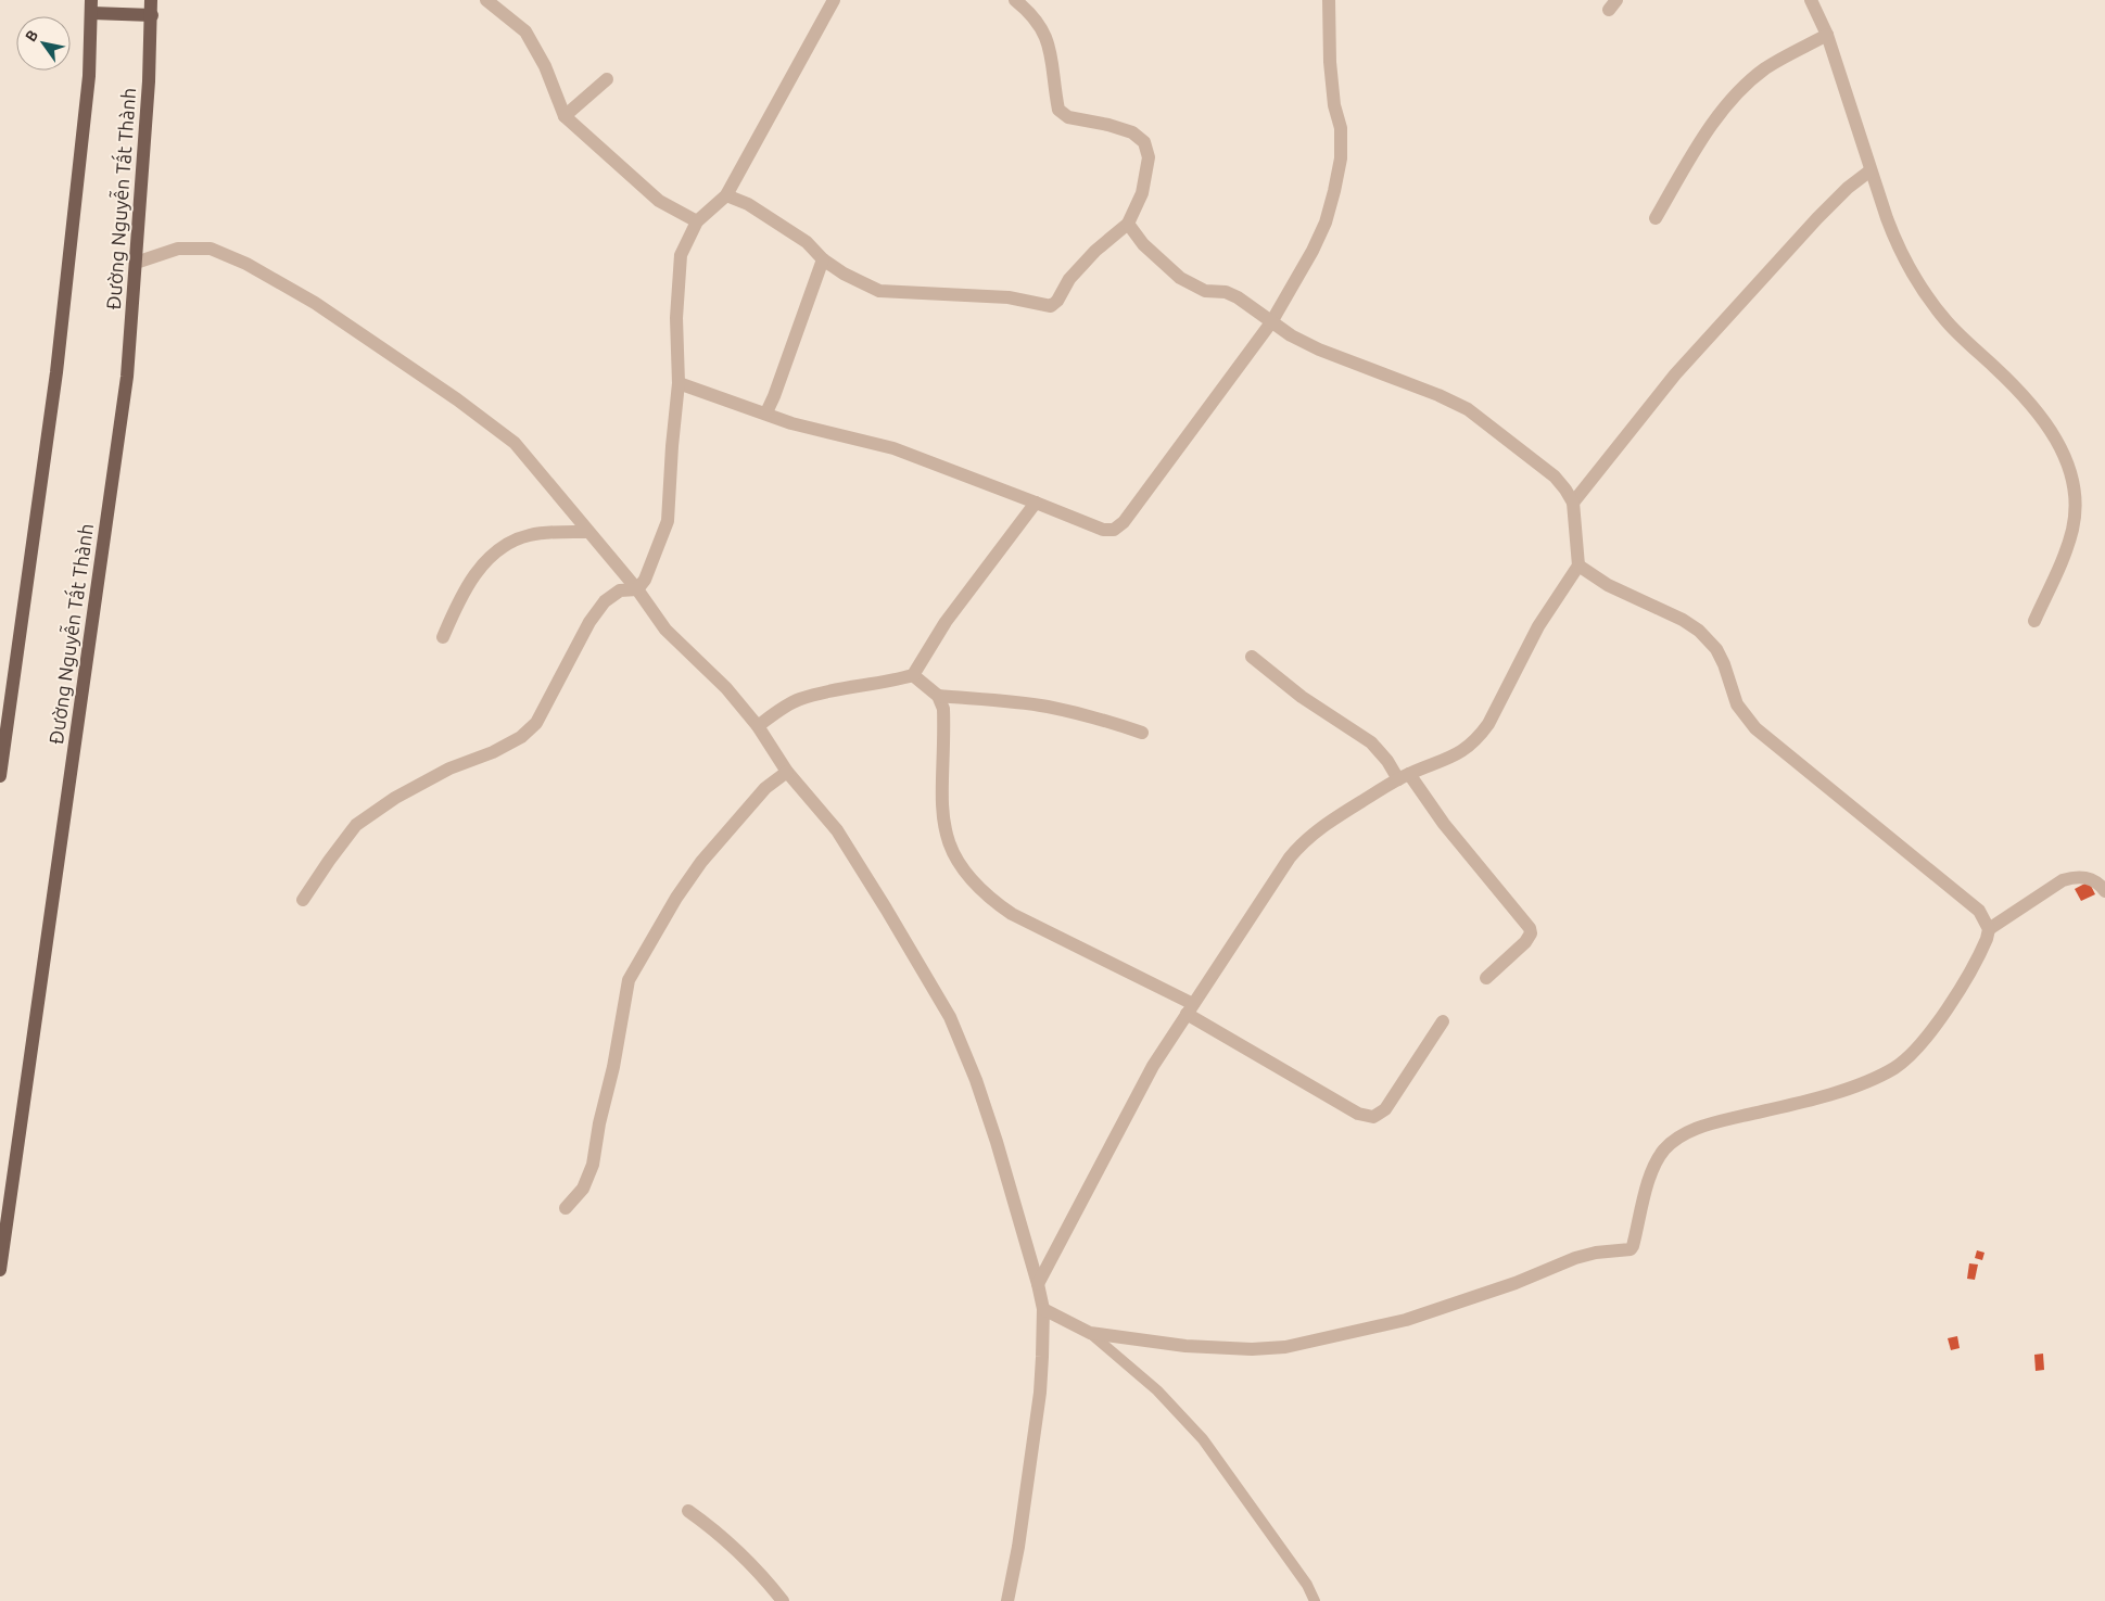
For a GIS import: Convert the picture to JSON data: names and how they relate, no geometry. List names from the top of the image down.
{
  "streets": {
    "main road": ["Đường Nguyễn Tất Thành"]
  },
  "north": "top left"
}
